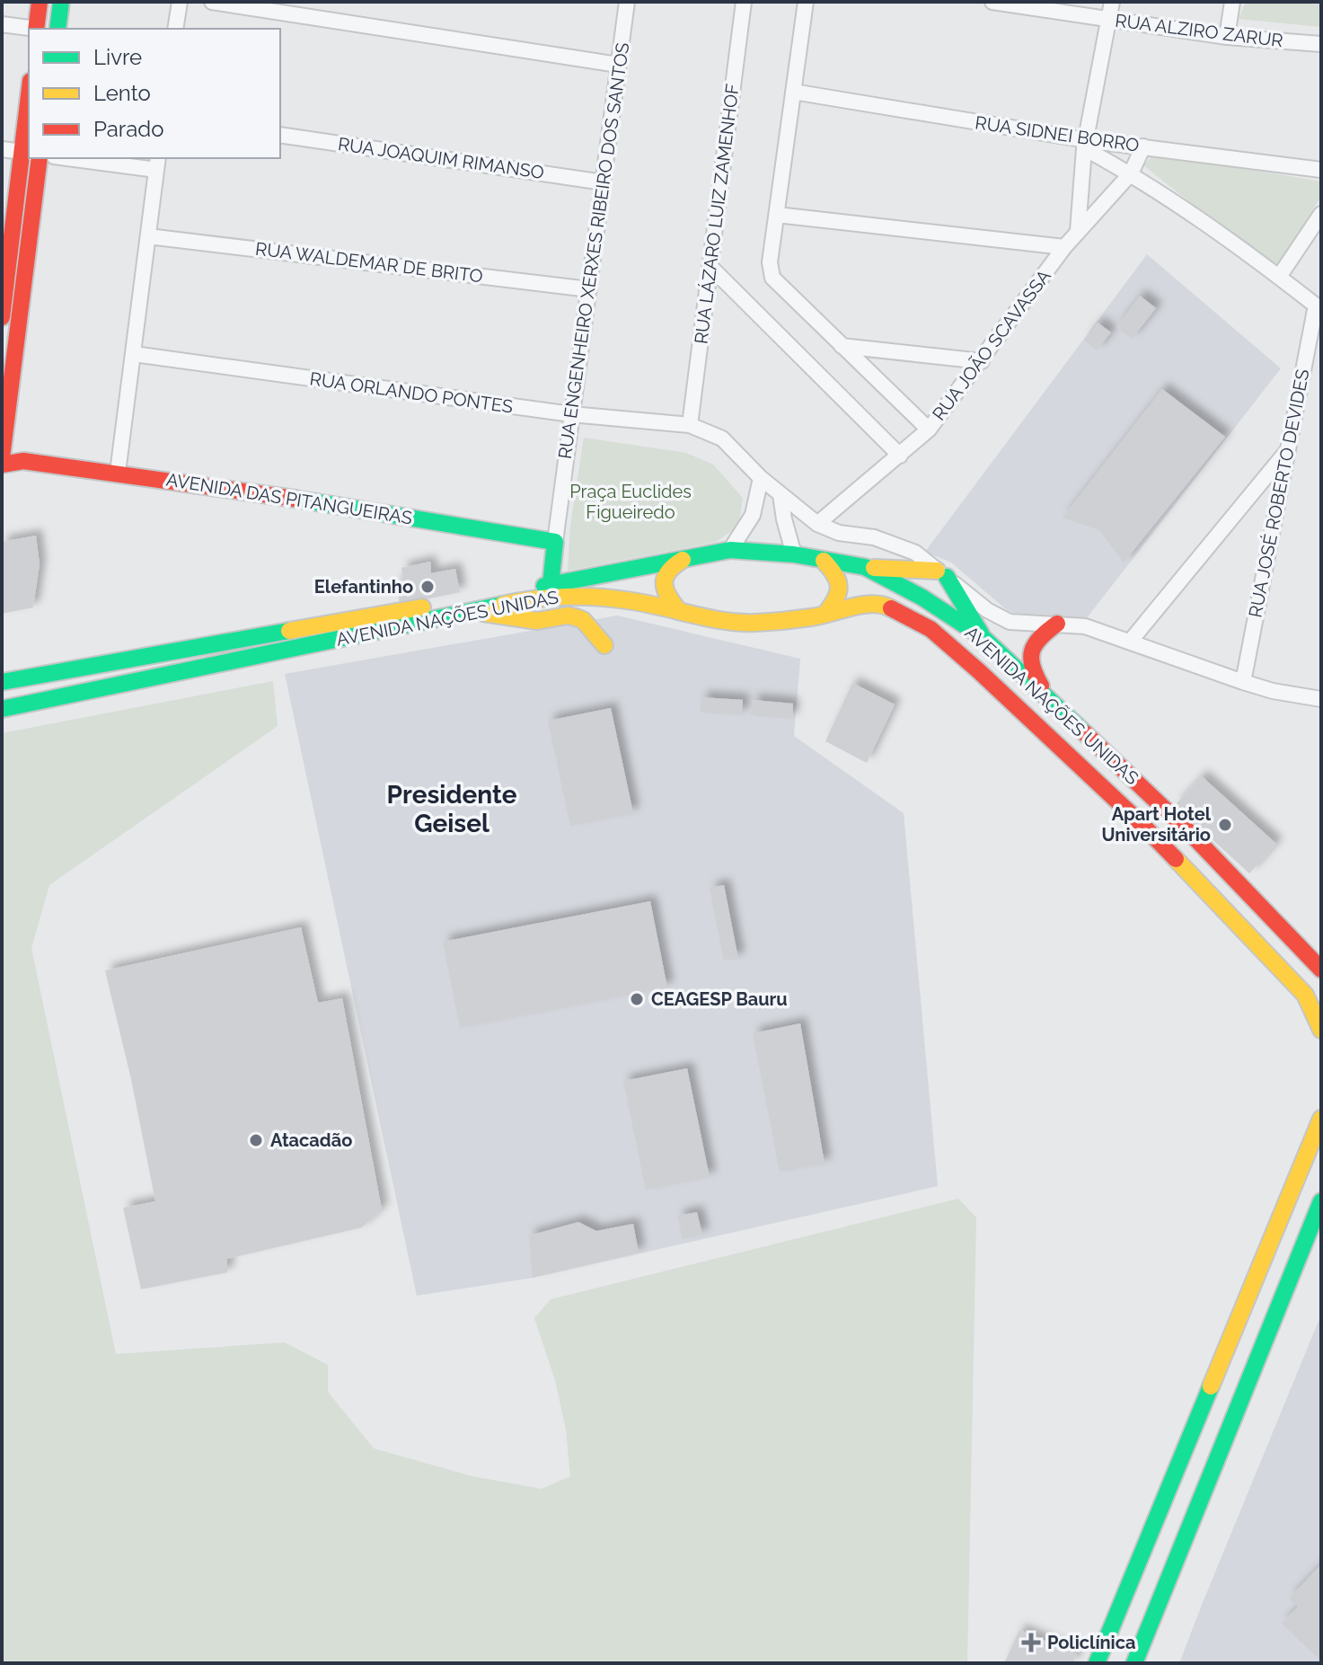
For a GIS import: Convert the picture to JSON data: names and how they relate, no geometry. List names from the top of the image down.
{
  "streets": {
    "main road": ["RUA ENGENHEIRO XERXES RIBEIRO DOS SANTOS", "AVENIDA DAS PITANGUEIRAS", "AVENIDA NAÇÕES UNIDAS"],
    "street": [
      "RUA ALZIRO ZARUR",
      "RUA SIDNEI BORRO",
      "RUA JOAQUIM RIMANSO",
      "RUA LÁZARO LUIZ ZAMENHOF",
      "RUA WALDEMAR DE BRITO",
      "RUA JOÃO SCAVASSA",
      "RUA ORLANDO PONTES",
      "RUA JOSÉ ROBERTO DEVIDES"
    ]
  },
  "crossings": [
    ["RUA SIDNEI BORRO", "RUA JOÃO SCAVASSA"],
    ["RUA JOAQUIM RIMANSO", "RUA ENGENHEIRO XERXES RIBEIRO DOS SANTOS"],
    ["RUA LÁZARO LUIZ ZAMENHOF", "RUA ORLANDO PONTES"],
    ["RUA ENGENHEIRO XERXES RIBEIRO DOS SANTOS", "RUA WALDEMAR DE BRITO"],
    ["RUA ENGENHEIRO XERXES RIBEIRO DOS SANTOS", "RUA ORLANDO PONTES"],
    ["RUA ENGENHEIRO XERXES RIBEIRO DOS SANTOS", "AVENIDA DAS PITANGUEIRAS"],
    ["RUA ENGENHEIRO XERXES RIBEIRO DOS SANTOS", "AVENIDA NAÇÕES UNIDAS"],
    ["RUA JOÃO SCAVASSA", "RUA ORLANDO PONTES"]
  ],
  "districts": ["Presidente Geisel"],
  "parks": ["Praça Euclides Figueiredo"],
  "places": {
    "other": [
      "Elefantinho",
      "Apart Hotel Universitário",
      "CEAGESP Bauru",
      "Atacadão"
    ],
    "health": ["Policlínica"]
  },
  "legend": ["Livre", "Lento", "Parado"]
}
